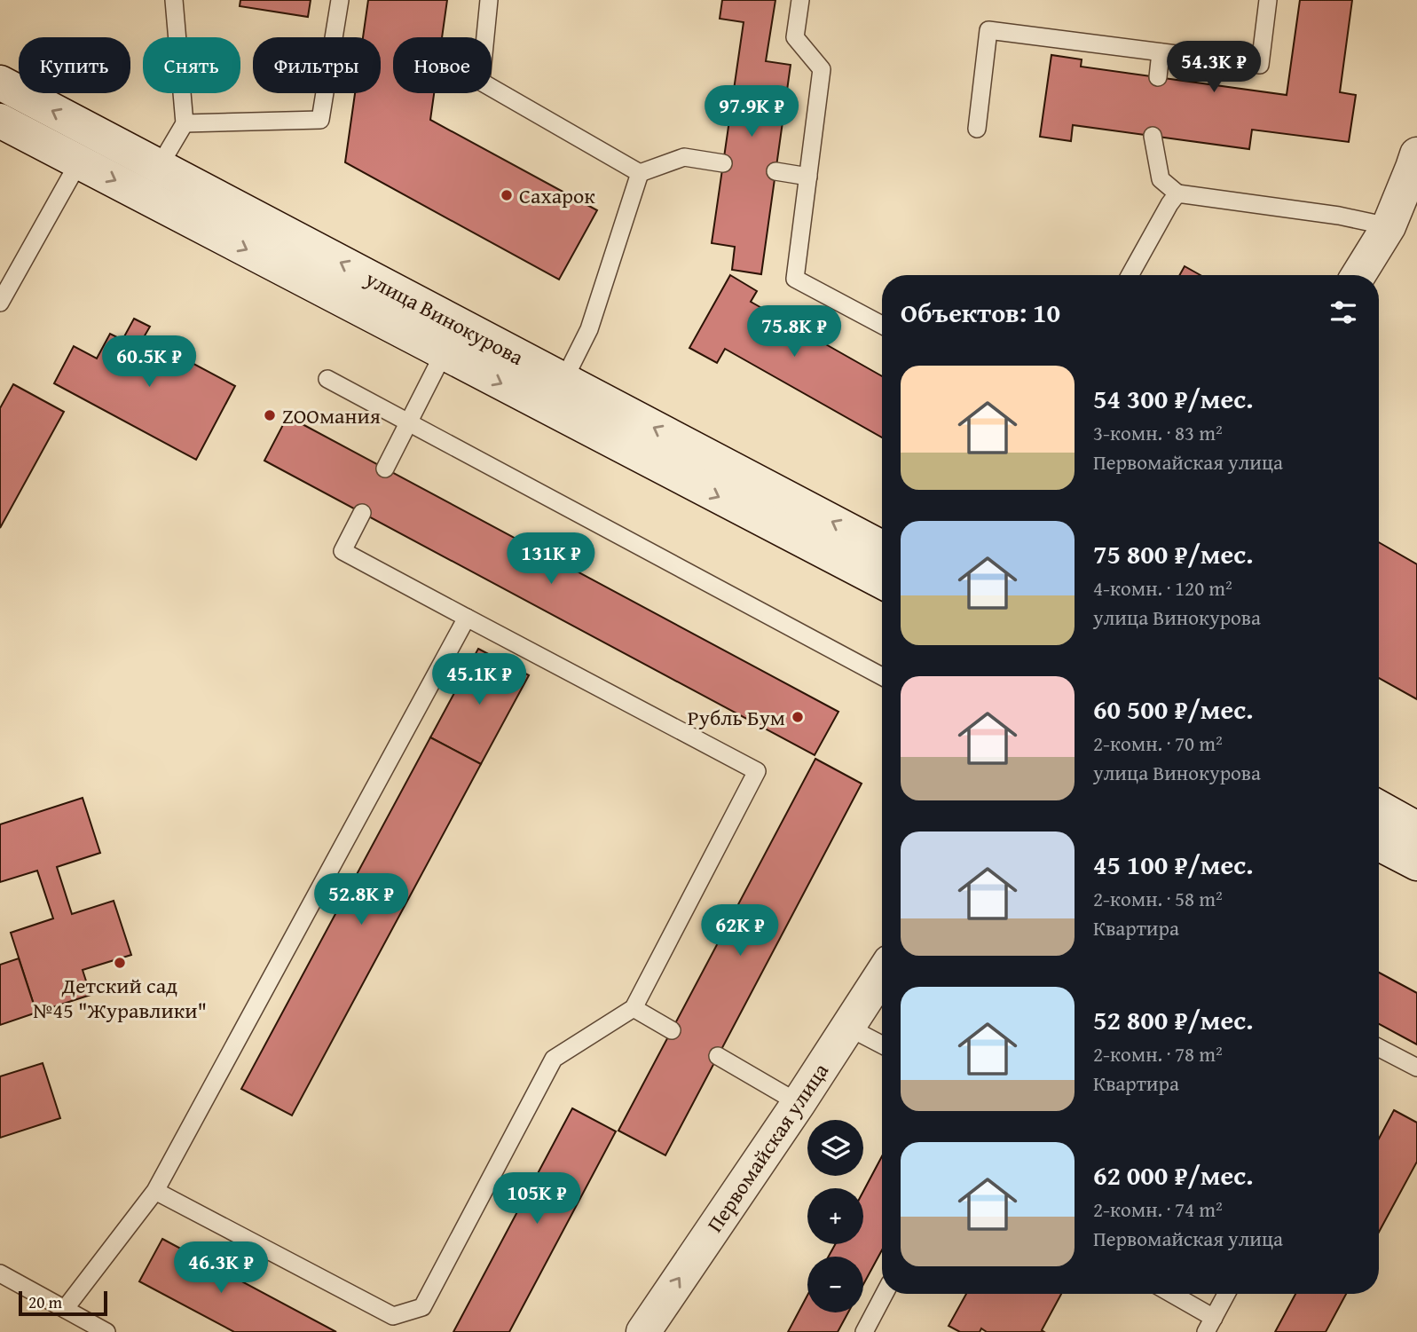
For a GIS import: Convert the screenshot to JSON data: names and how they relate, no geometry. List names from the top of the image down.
{
  "streets": {
    "main road": ["улица Винокурова", "Первомайская улица"]
  },
  "one_way": ["Первомайская улица"],
  "places": [
    "Сахарок",
    "ZOOмания",
    "Рубль Бум",
    "Детский сад №45 \"Журавлики\""
  ],
  "scale_bar": "20 m",
  "page": {
    "chip": [
      "Купить",
      "Снять",
      "Фильтры",
      "Новое"
    ],
    "price": [
      "54.3K ₽",
      "97.9K ₽",
      "75.8K ₽",
      "60.5K ₽",
      "131K ₽",
      "45.1K ₽",
      "52.8K ₽",
      "62K ₽",
      "105K ₽",
      "46.3K ₽"
    ],
    "heading": "Объектов: 10",
    "list": [
      {
        "name": "54 300 ₽/мес.",
        "note": "3-комн. · 83 m² · Первомайская улица"
      },
      {
        "name": "75 800 ₽/мес.",
        "note": "4-комн. · 120 m² · улица Винокурова"
      },
      {
        "name": "60 500 ₽/мес.",
        "note": "2-комн. · 70 m² · улица Винокурова"
      },
      {
        "name": "45 100 ₽/мес.",
        "note": "2-комн. · 58 m² · Квартира"
      },
      {
        "name": "52 800 ₽/мес.",
        "note": "2-комн. · 78 m² · Квартира"
      },
      {
        "name": "62 000 ₽/мес.",
        "note": "2-комн. · 74 m² · Первомайская улица"
      }
    ],
    "map_buttons": ["+", "−"],
    "scale": "20 m"
  }
}
